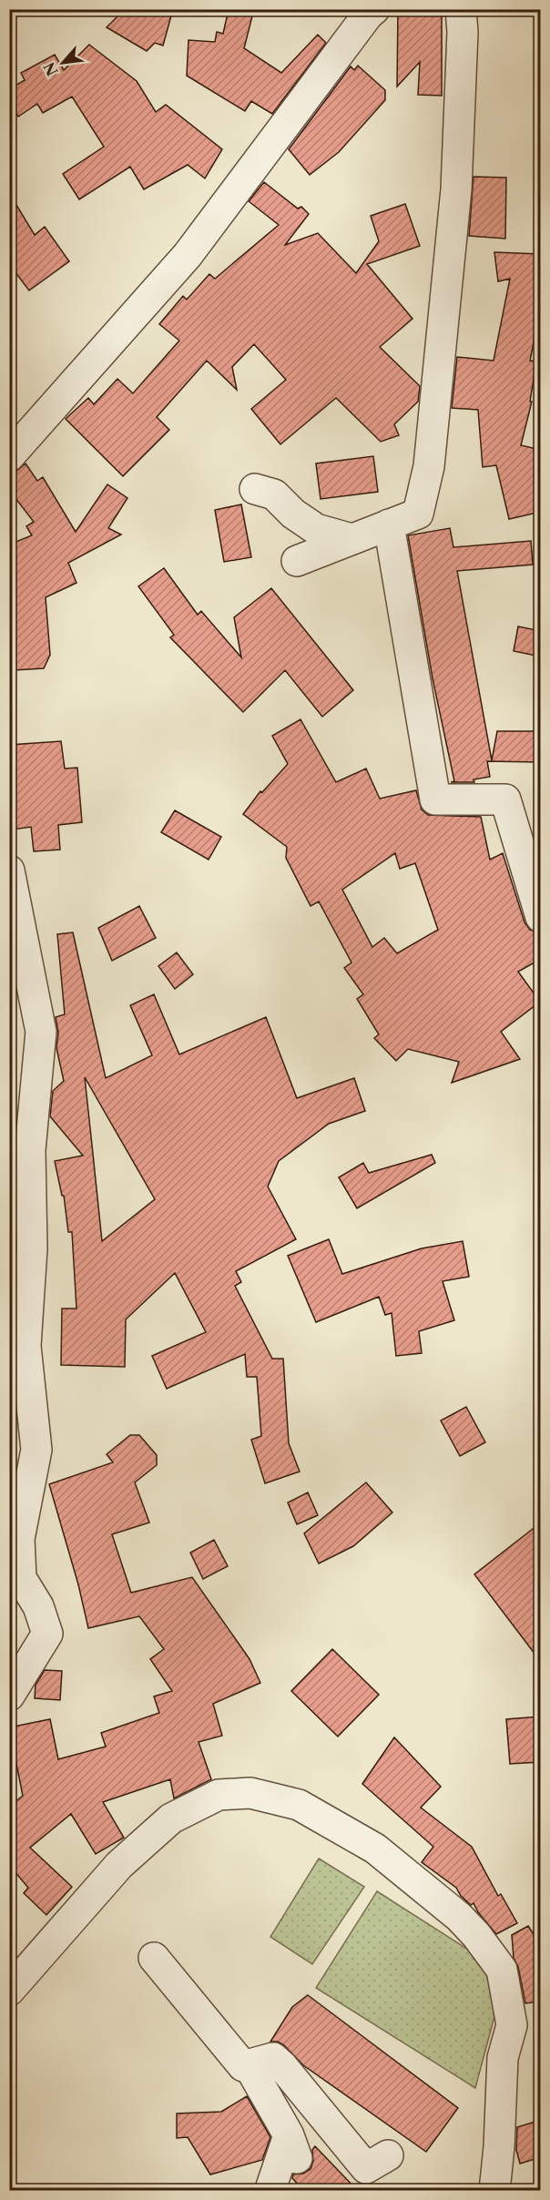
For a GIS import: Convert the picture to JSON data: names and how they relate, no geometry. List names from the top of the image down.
{
  "north": "bottom left"
}
